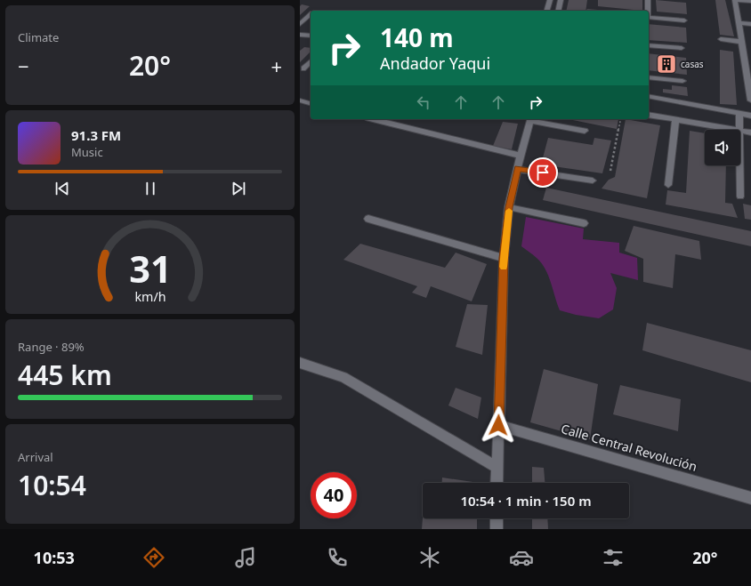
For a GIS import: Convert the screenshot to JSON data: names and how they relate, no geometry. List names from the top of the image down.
{
  "streets": {
    "street": ["Calle Central Revolución"]
  },
  "places": {
    "building": ["casas"]
  },
  "page": {
    "tile": [
      "Climate",
      ["Range · 89%", "445 km"],
      ["Arrival", "10:54"]
    ],
    "turn": ["140 m", "Andador Yaqui"],
    "heat": ["−", "20°", "+"],
    "song": ["91.3 FM", "Music"],
    "limit": "40",
    "trip": "10:54 · 1 min · 150 m",
    "tabs": ["10:53", "20°"],
    "gauge": ["31", "km/h"]
  }
}
